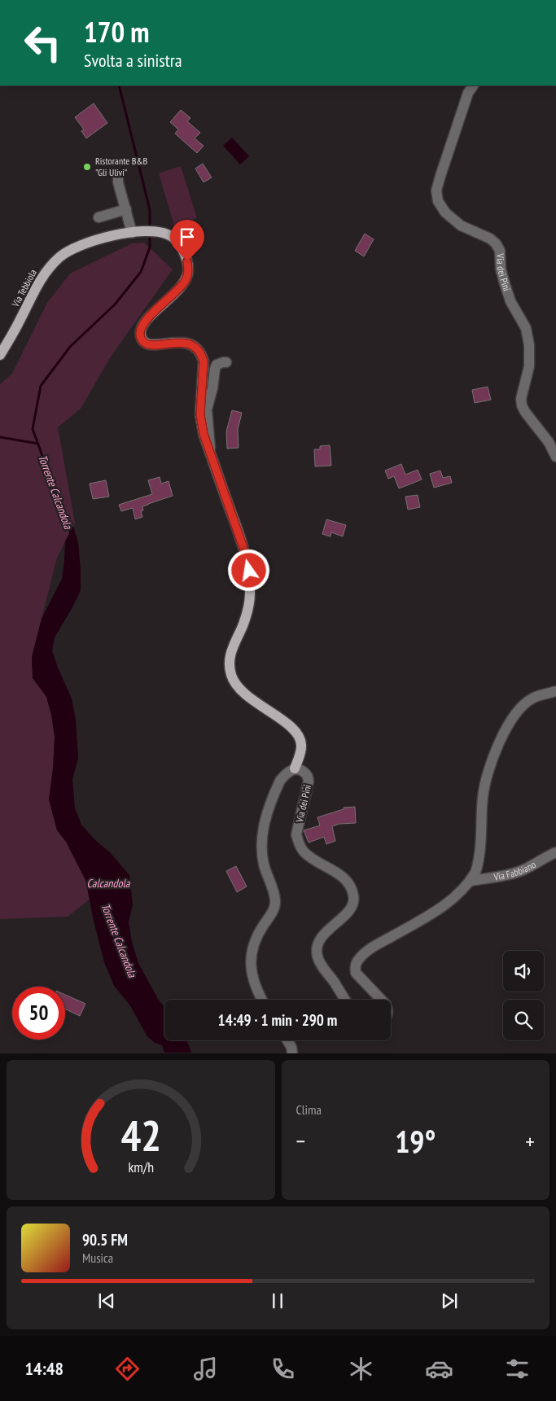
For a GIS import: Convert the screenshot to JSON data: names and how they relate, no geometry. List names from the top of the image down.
{
  "streets": {
    "main road": ["Via Tebbiola"],
    "street": ["Via dei Pini", "Via Fabbiano"]
  },
  "water": ["Torrente Calcandola", "Calcandola"],
  "places": ["Ristorante B&B \"Gli Ulivi\""],
  "page": {
    "turn": ["170 m", "Svolta a sinistra"],
    "limit": "50",
    "trip": "14:49 · 1 min · 290 m",
    "tile": "Clima",
    "heat": ["−", "19°", "+"],
    "song": ["90.5 FM", "Musica"],
    "tabs": "14:48",
    "gauge": ["42", "km/h"]
  }
}
